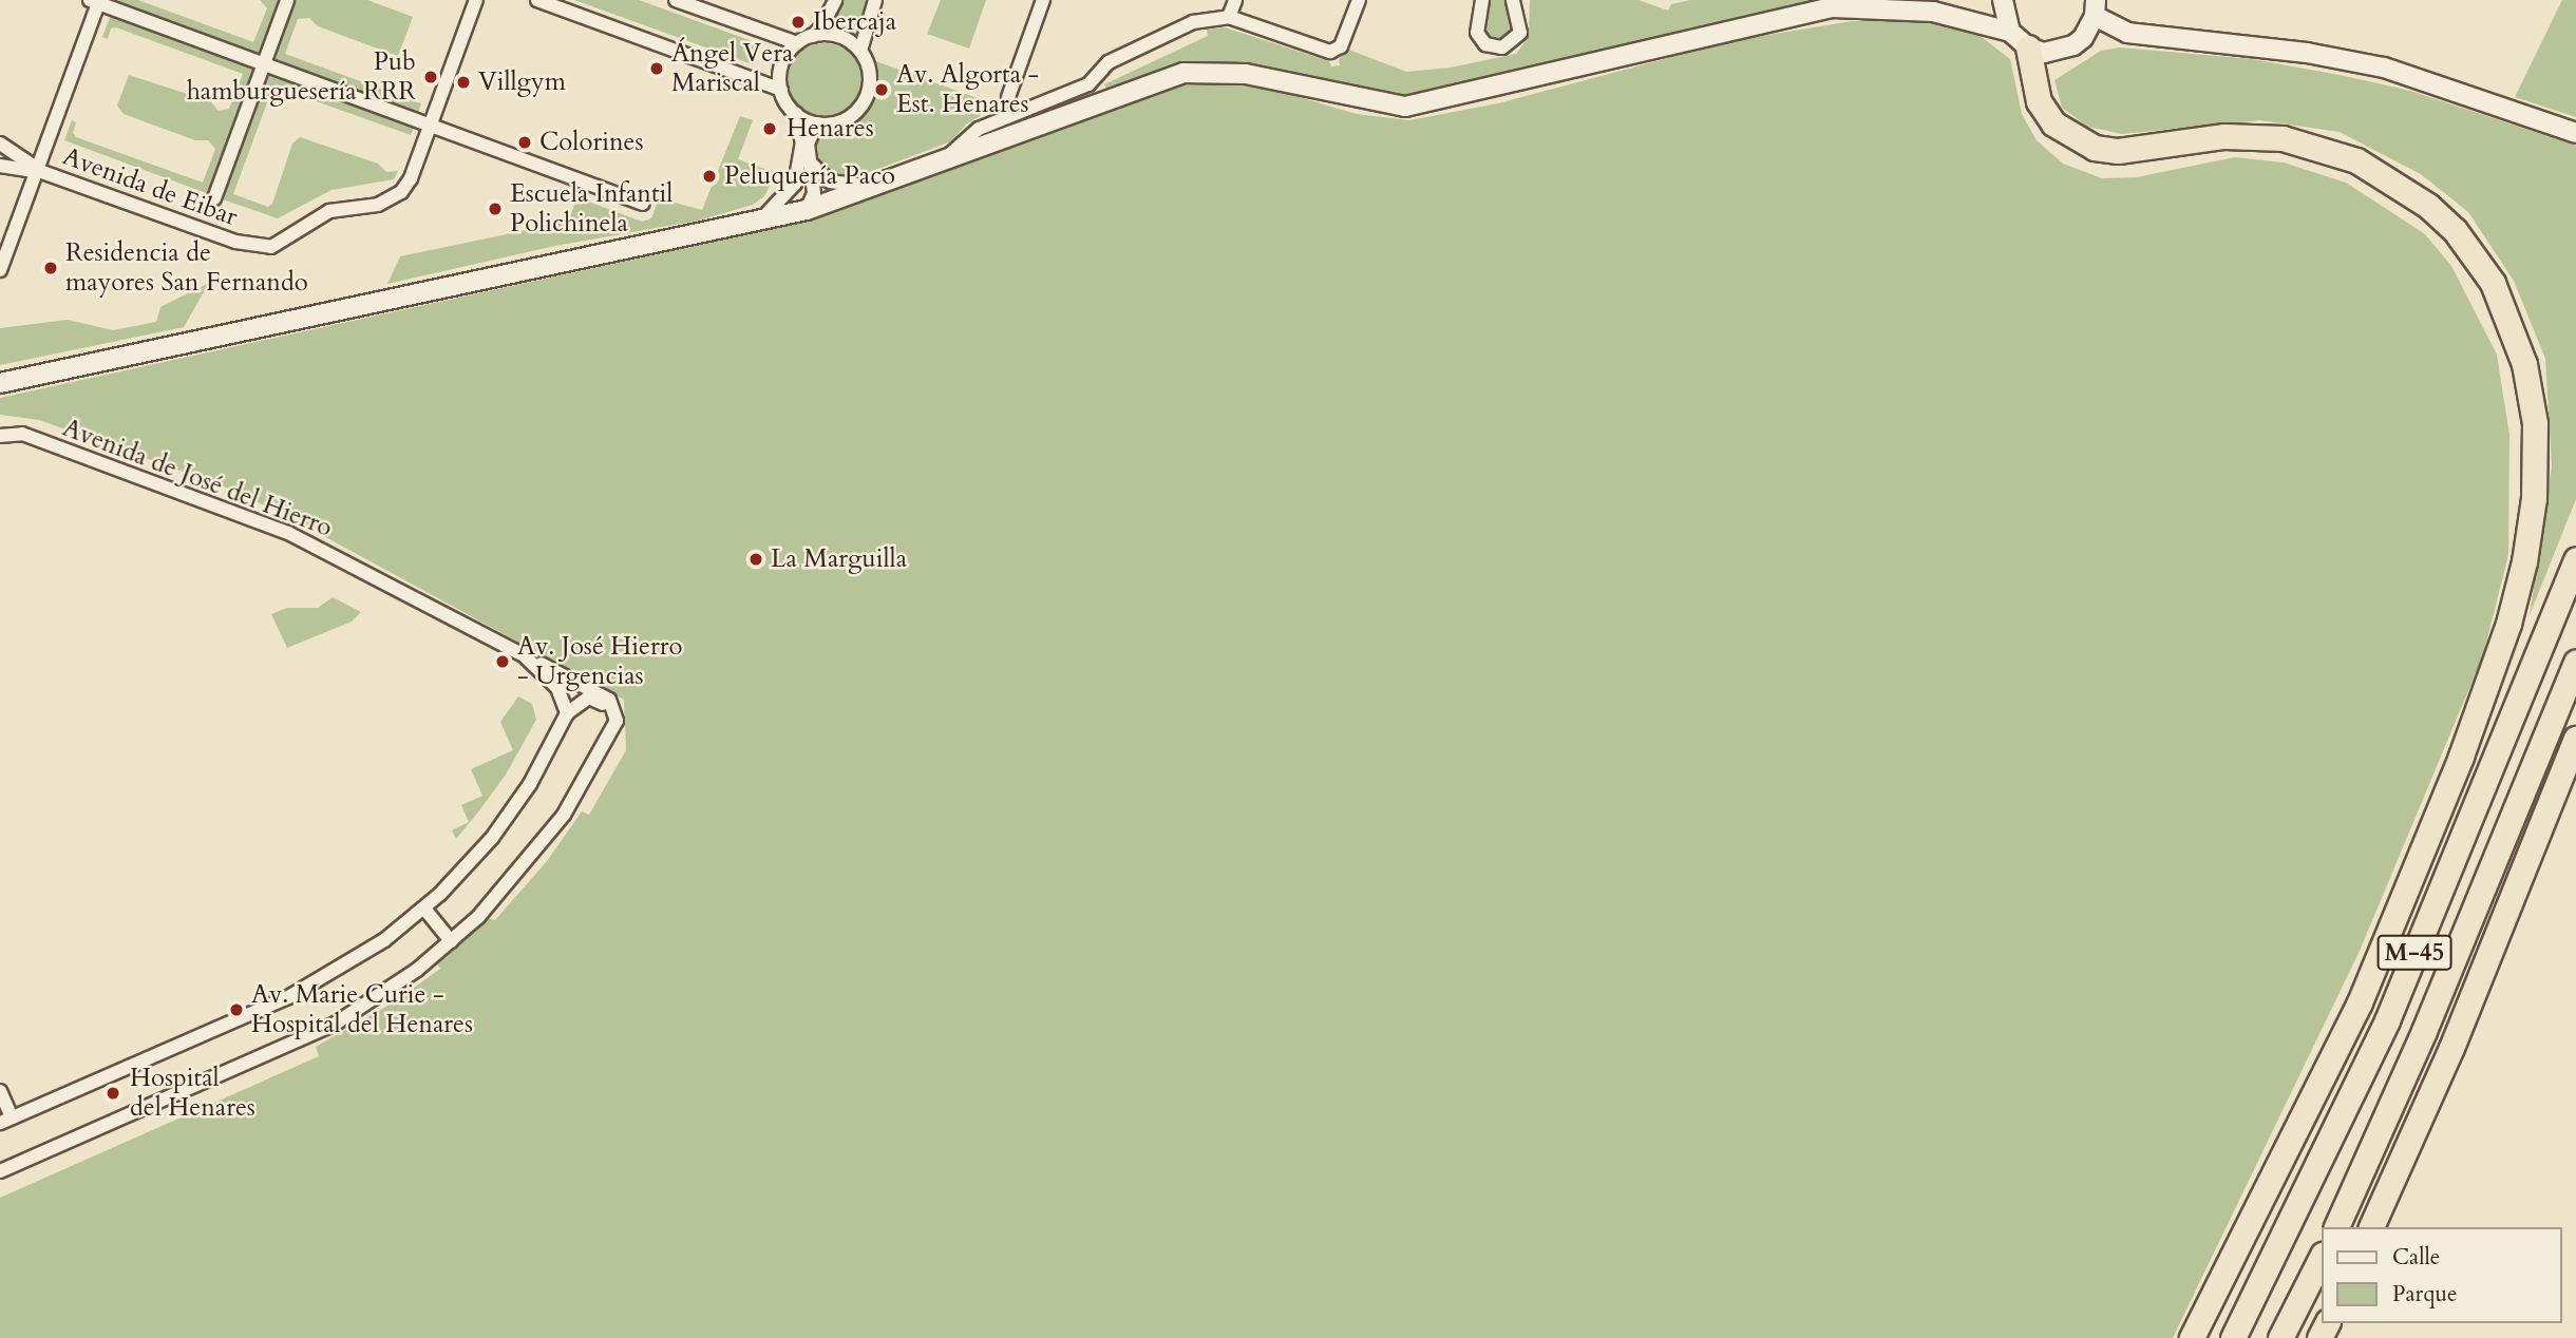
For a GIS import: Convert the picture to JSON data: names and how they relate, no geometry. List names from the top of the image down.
{
  "streets": {
    "highway": ["M-45"],
    "street": ["Avenida de Eibar", "Avenida de José del Hierro"]
  },
  "places": [
    "Ibercaja",
    "Ángel Vera Mariscal",
    "Pub hamburguesería RRR",
    "Villgym",
    "Av. Algorta - Est. Henares",
    "Henares",
    "Colorines",
    "Peluquería Paco",
    "Escuela Infantil Polichinela",
    "Residencia de mayores San Fernando",
    "La Marguilla",
    "Av. José Hierro - Urgencias",
    "Av. Marie Curie - Hospital del Henares",
    "Hospital del Henares"
  ],
  "legend": ["Calle", "Parque"]
}
